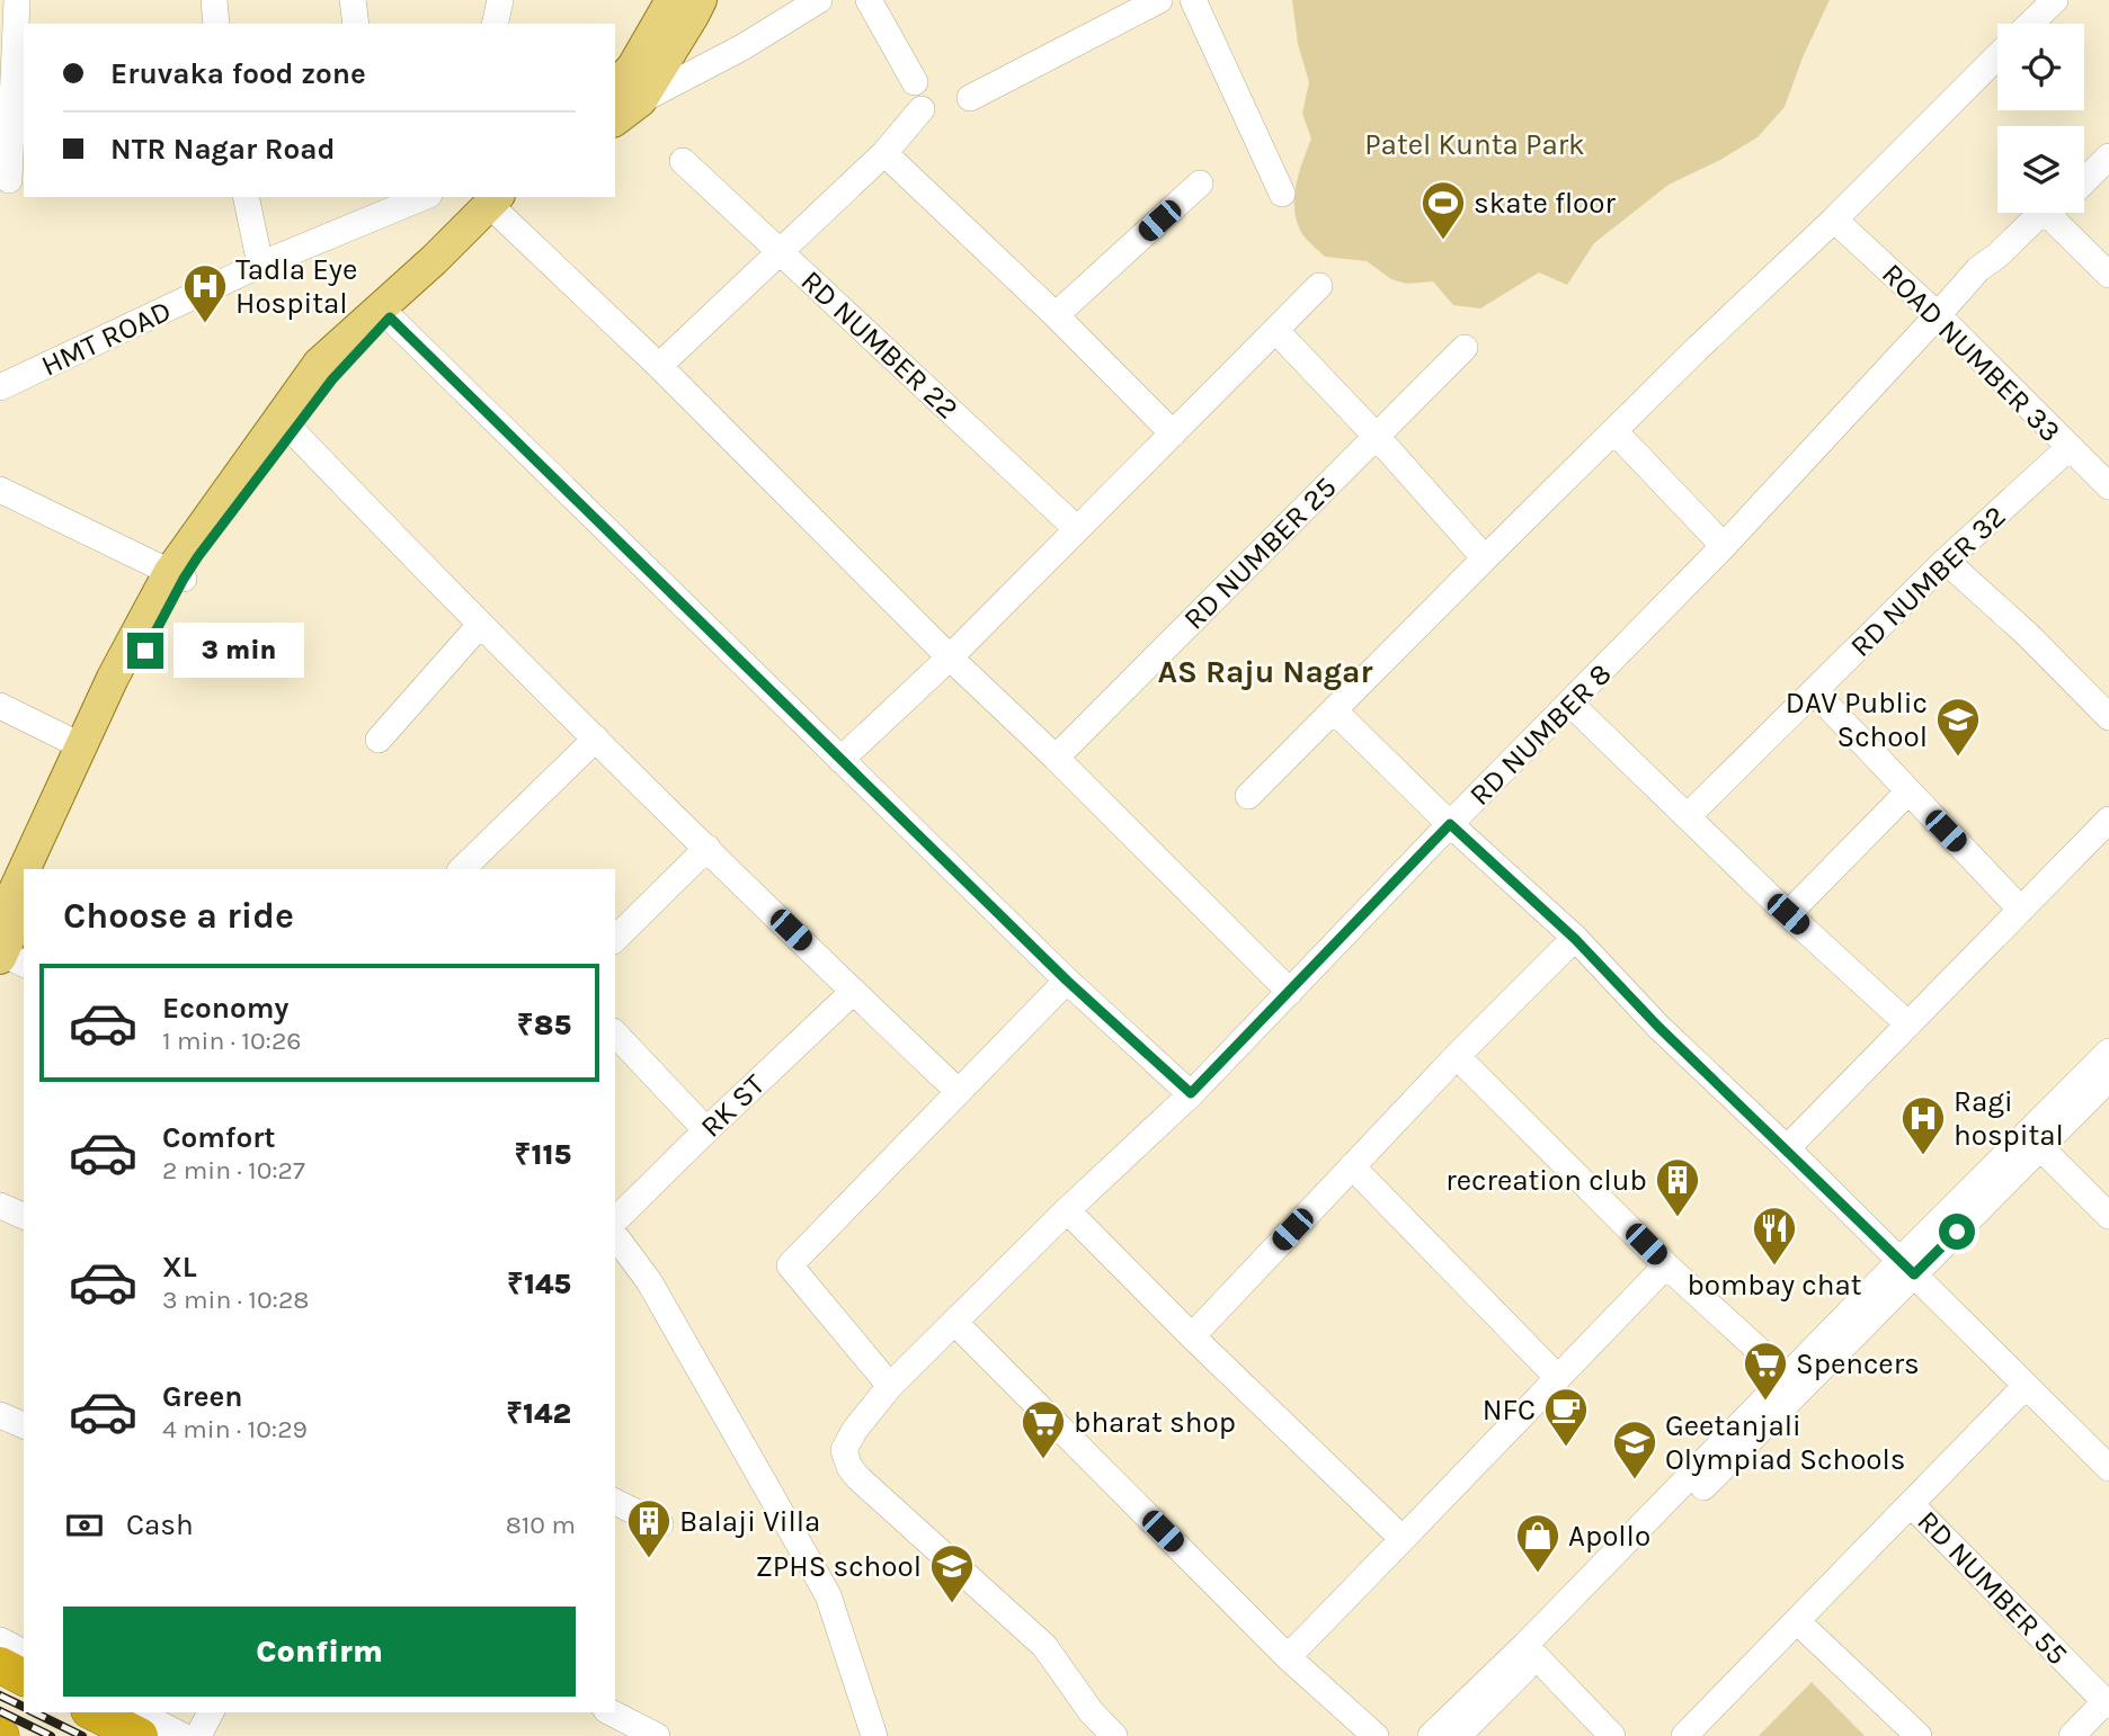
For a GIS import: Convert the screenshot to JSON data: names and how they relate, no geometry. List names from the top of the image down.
{
  "streets": {
    "street": [
      "HMT ROAD",
      "RD NUMBER 22",
      "ROAD NUMBER 33",
      "RD NUMBER 25",
      "RD NUMBER 32",
      "RD NUMBER 8",
      "RK ST",
      "RD NUMBER 55"
    ]
  },
  "crossings": [
    ["ROAD NUMBER 33", "RD NUMBER 32"],
    ["ROAD NUMBER 33", "RD NUMBER 8"]
  ],
  "districts": ["AS Raju Nagar"],
  "parks": ["Patel Kunta Park"],
  "places": {
    "sports": ["skate floor"],
    "hospital": ["Tadla Eye Hospital", "Ragi hospital"],
    "school or university": ["DAV Public School", "Geetanjali Olympiad Schools", "ZPHS school"],
    "building": ["recreation club", "Balaji Villa"],
    "restaurant": ["bombay chat"],
    "supermarket": ["Spencers", "bharat shop"],
    "cafe": ["NFC"],
    "shop": ["Apollo"]
  },
  "page": {
    "banner": ["Eruvaka food zone", "NTR Nagar Road"],
    "bubble": "3 min",
    "heading": "Choose a ride",
    "list": [
      {
        "name": "Economy",
        "note": "1 min · 10:26",
        "value": "₹85"
      },
      {
        "name": "Comfort",
        "note": "2 min · 10:27",
        "value": "₹115"
      },
      {
        "name": "XL",
        "note": "3 min · 10:28",
        "value": "₹145"
      },
      {
        "name": "Green",
        "note": "4 min · 10:29",
        "value": "₹142"
      }
    ],
    "pay": ["Cash", "810 m"],
    "buttons": "Confirm"
  }
}
